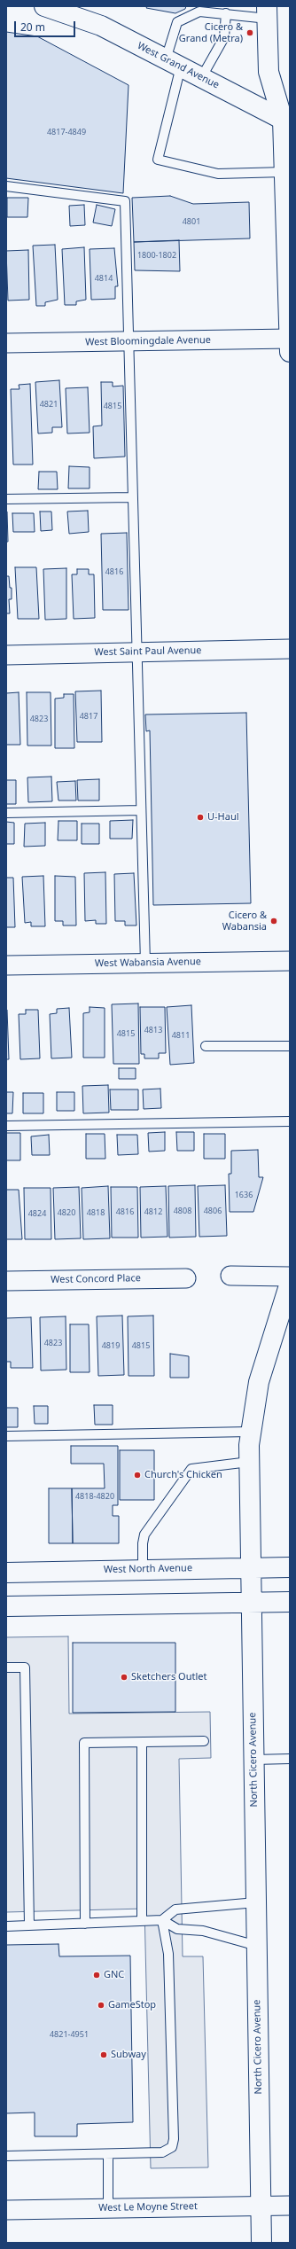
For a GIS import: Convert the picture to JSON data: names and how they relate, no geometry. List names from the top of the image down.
{
  "streets": {
    "main road": ["West Grand Avenue", "West North Avenue", "North Cicero Avenue"],
    "street": [
      "West Bloomingdale Avenue",
      "West Saint Paul Avenue",
      "West Wabansia Avenue",
      "West Concord Place",
      "West Le Moyne Street"
    ]
  },
  "crossings": [
    ["West North Avenue", "North Cicero Avenue"],
    ["North Cicero Avenue", "West Le Moyne Street"]
  ],
  "places": [
    "Cicero & Grand (Metra)",
    "U-Haul",
    "Cicero & Wabansia",
    "Church's Chicken",
    "Sketchers Outlet",
    "GNC",
    "GameStop",
    "Subway"
  ],
  "house_numbers": [
    "4817-4849",
    "4801",
    "1800-1802",
    "4814",
    "4821",
    "4815",
    "4816",
    "4817",
    "4823",
    "4813",
    "4815",
    "4811",
    "1636",
    "4808",
    "4806",
    "4816",
    "4812",
    "4820",
    "4818",
    "4824",
    "4823",
    "4819",
    "4815",
    "4818-4820",
    "4821-4951"
  ],
  "scale_bar": "20 m"
}
